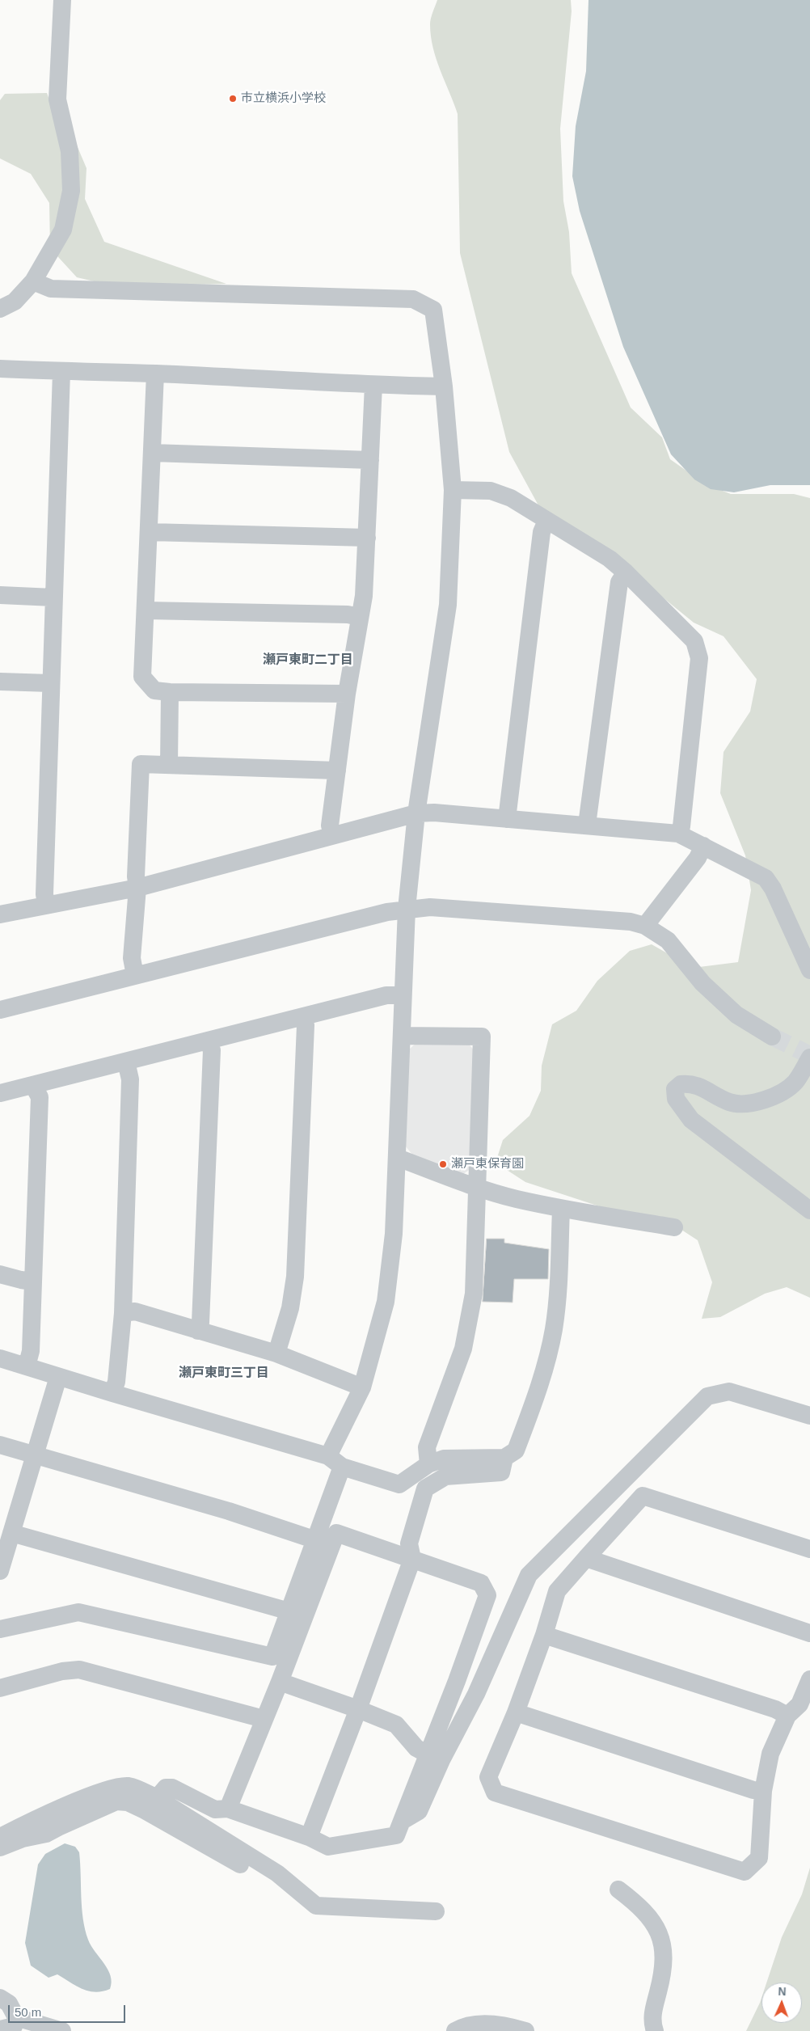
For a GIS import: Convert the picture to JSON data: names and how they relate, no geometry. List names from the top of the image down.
{
  "districts": ["瀬戸東町二丁目", "瀬戸東町三丁目"],
  "places": ["市立横浜小学校", "瀬戸東保育園"],
  "scale_bar": "50 m",
  "north": "top"
}
